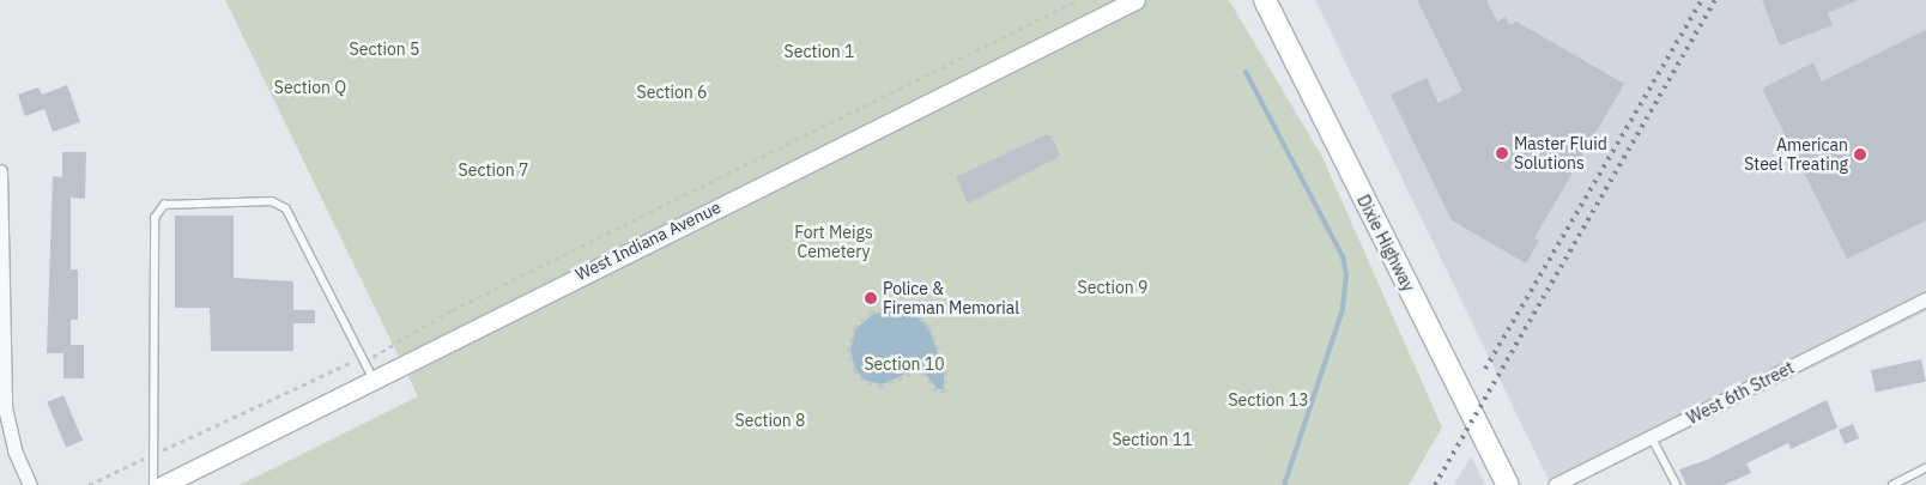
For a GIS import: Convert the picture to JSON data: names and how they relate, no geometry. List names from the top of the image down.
{
  "streets": {
    "main road": ["West Indiana Avenue", "Dixie Highway"],
    "street": ["West 6th Street"]
  },
  "parks": [
    "Section 5",
    "Section 1",
    "Section Q",
    "Section 6",
    "Section 7",
    "Fort Meigs Cemetery",
    "Section 9",
    "Section 10",
    "Section 13",
    "Section 8",
    "Section 11"
  ],
  "places": ["Master Fluid Solutions", "American Steel Treating", "Police & Fireman Memorial"]
}
